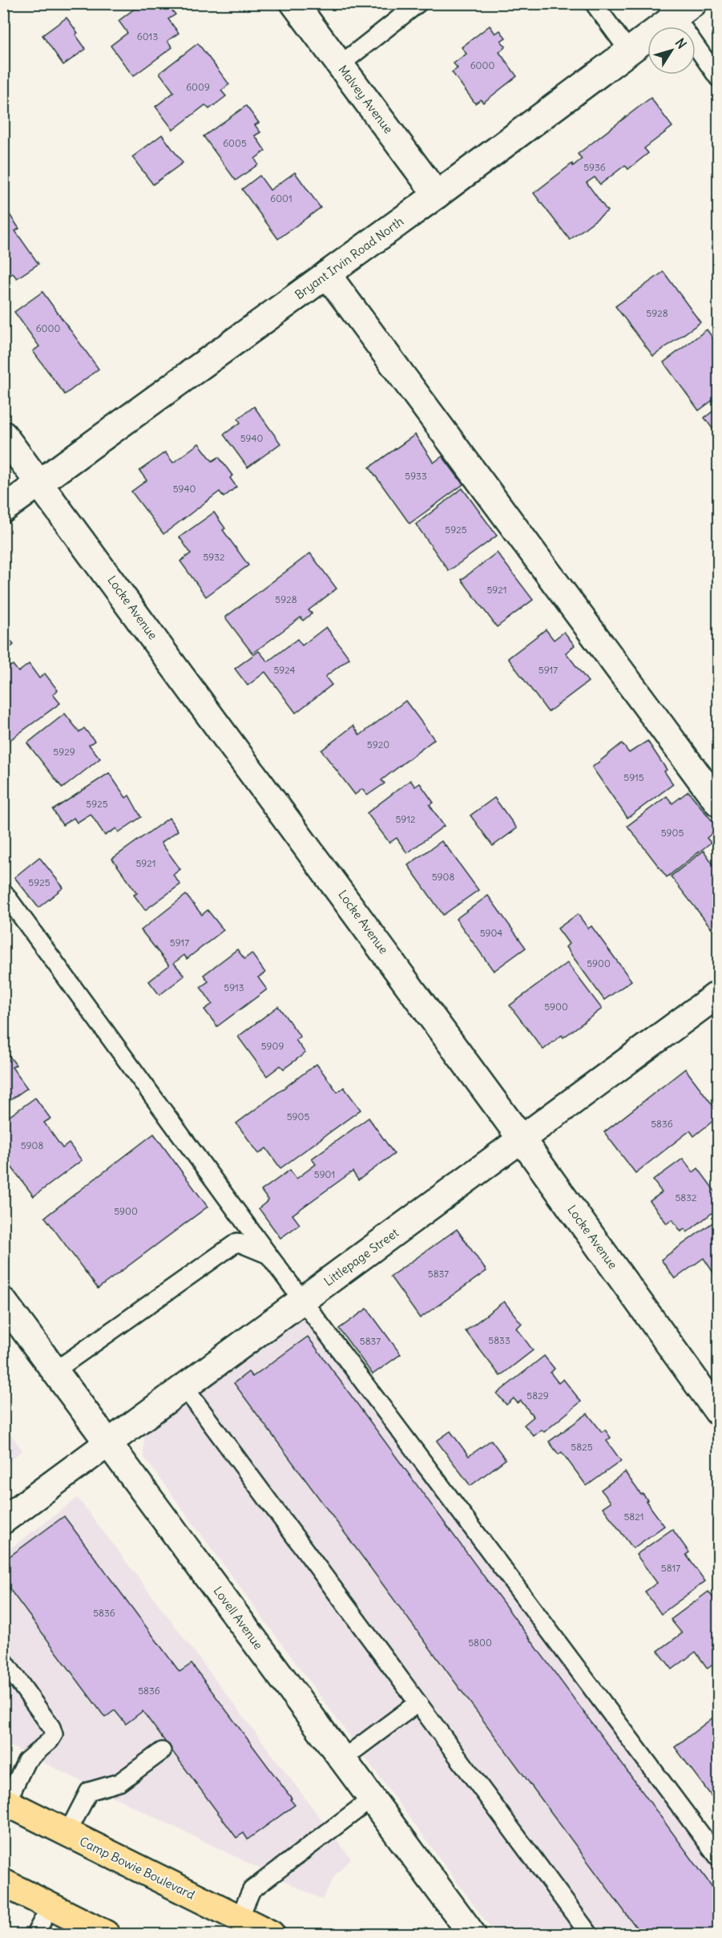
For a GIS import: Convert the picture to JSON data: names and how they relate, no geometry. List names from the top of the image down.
{
  "streets": {
    "main road": ["Camp Bowie Boulevard"],
    "street": [
      "Malvey Avenue",
      "Bryant Irvin Road North",
      "Locke Avenue",
      "Littlepage Street",
      "Lovell Avenue"
    ]
  },
  "crossings": [
    ["Malvey Avenue", "Bryant Irvin Road North"],
    ["Bryant Irvin Road North", "Locke Avenue"],
    ["Locke Avenue", "Littlepage Street"],
    ["Littlepage Street", "Lovell Avenue"]
  ],
  "house_numbers": [
    "6013",
    "6000",
    "6009",
    "6005",
    "5936",
    "6001",
    "5928",
    "6000",
    "5940",
    "5933",
    "5940",
    "5925",
    "5932",
    "5921",
    "5928",
    "5924",
    "5917",
    "5920",
    "5929",
    "5915",
    "5925",
    "5912",
    "5905",
    "5921",
    "5908",
    "5925",
    "5904",
    "5917",
    "5900",
    "5913",
    "5900",
    "5909",
    "5905",
    "5836",
    "5908",
    "5901",
    "5832",
    "5900",
    "5837",
    "5833",
    "5837",
    "5829",
    "5825",
    "5821",
    "5817",
    "5836",
    "5800",
    "5836"
  ],
  "north": "top right"
}
